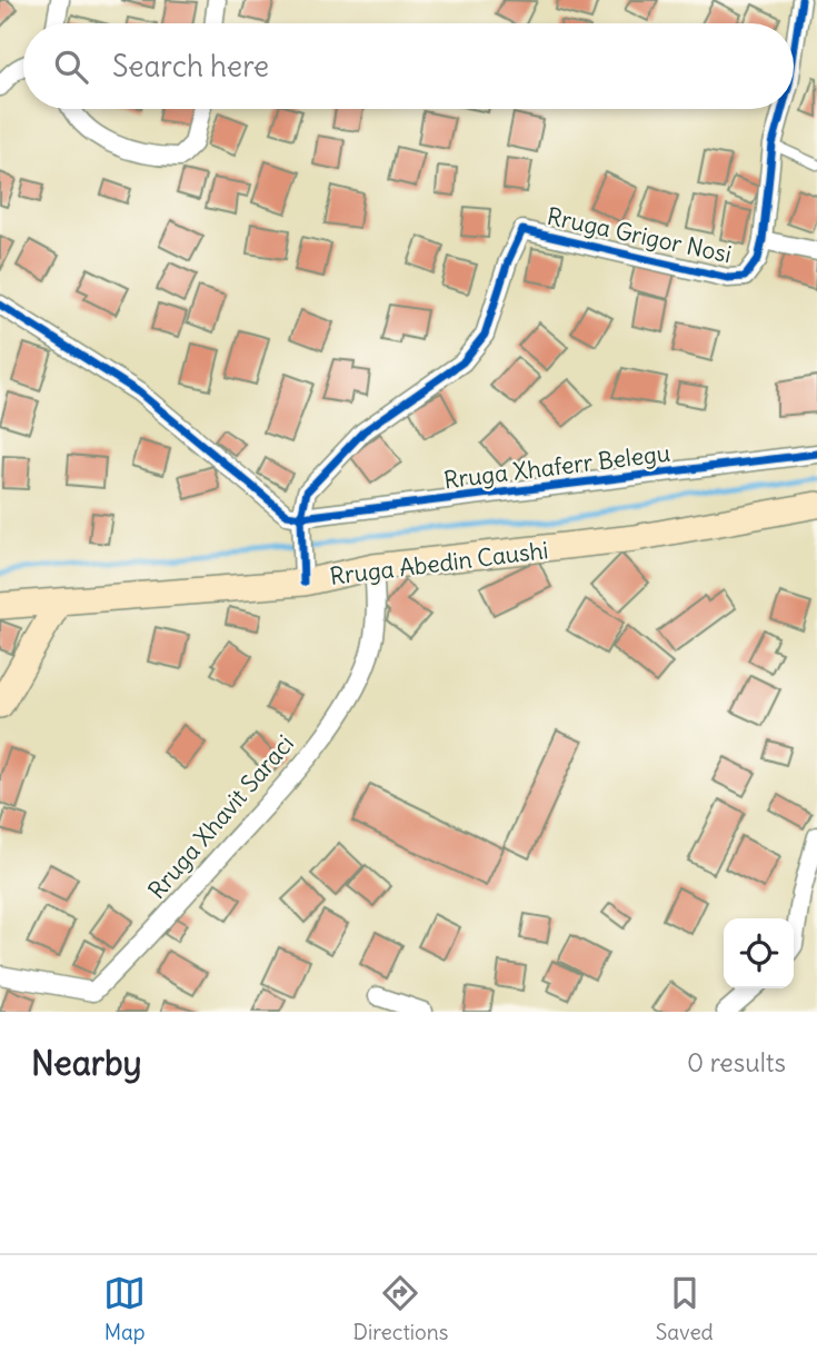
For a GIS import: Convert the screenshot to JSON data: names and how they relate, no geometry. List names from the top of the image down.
{
  "streets": {
    "main road": ["Rruga Abedin Caushi"],
    "street": ["Rruga Grigor Nosi", "Rruga Xhaferr Belegu", "Rruga Xhavit Saraci"]
  },
  "crossings": [
    ["Rruga Grigor Nosi", "Rruga Xhaferr Belegu"],
    ["Rruga Abedin Caushi", "Rruga Xhavit Saraci"]
  ],
  "page": {
    "search": "Search here",
    "heading": ["Nearby", "0 results"],
    "nav": ["Map", "Directions", "Saved"]
  }
}
